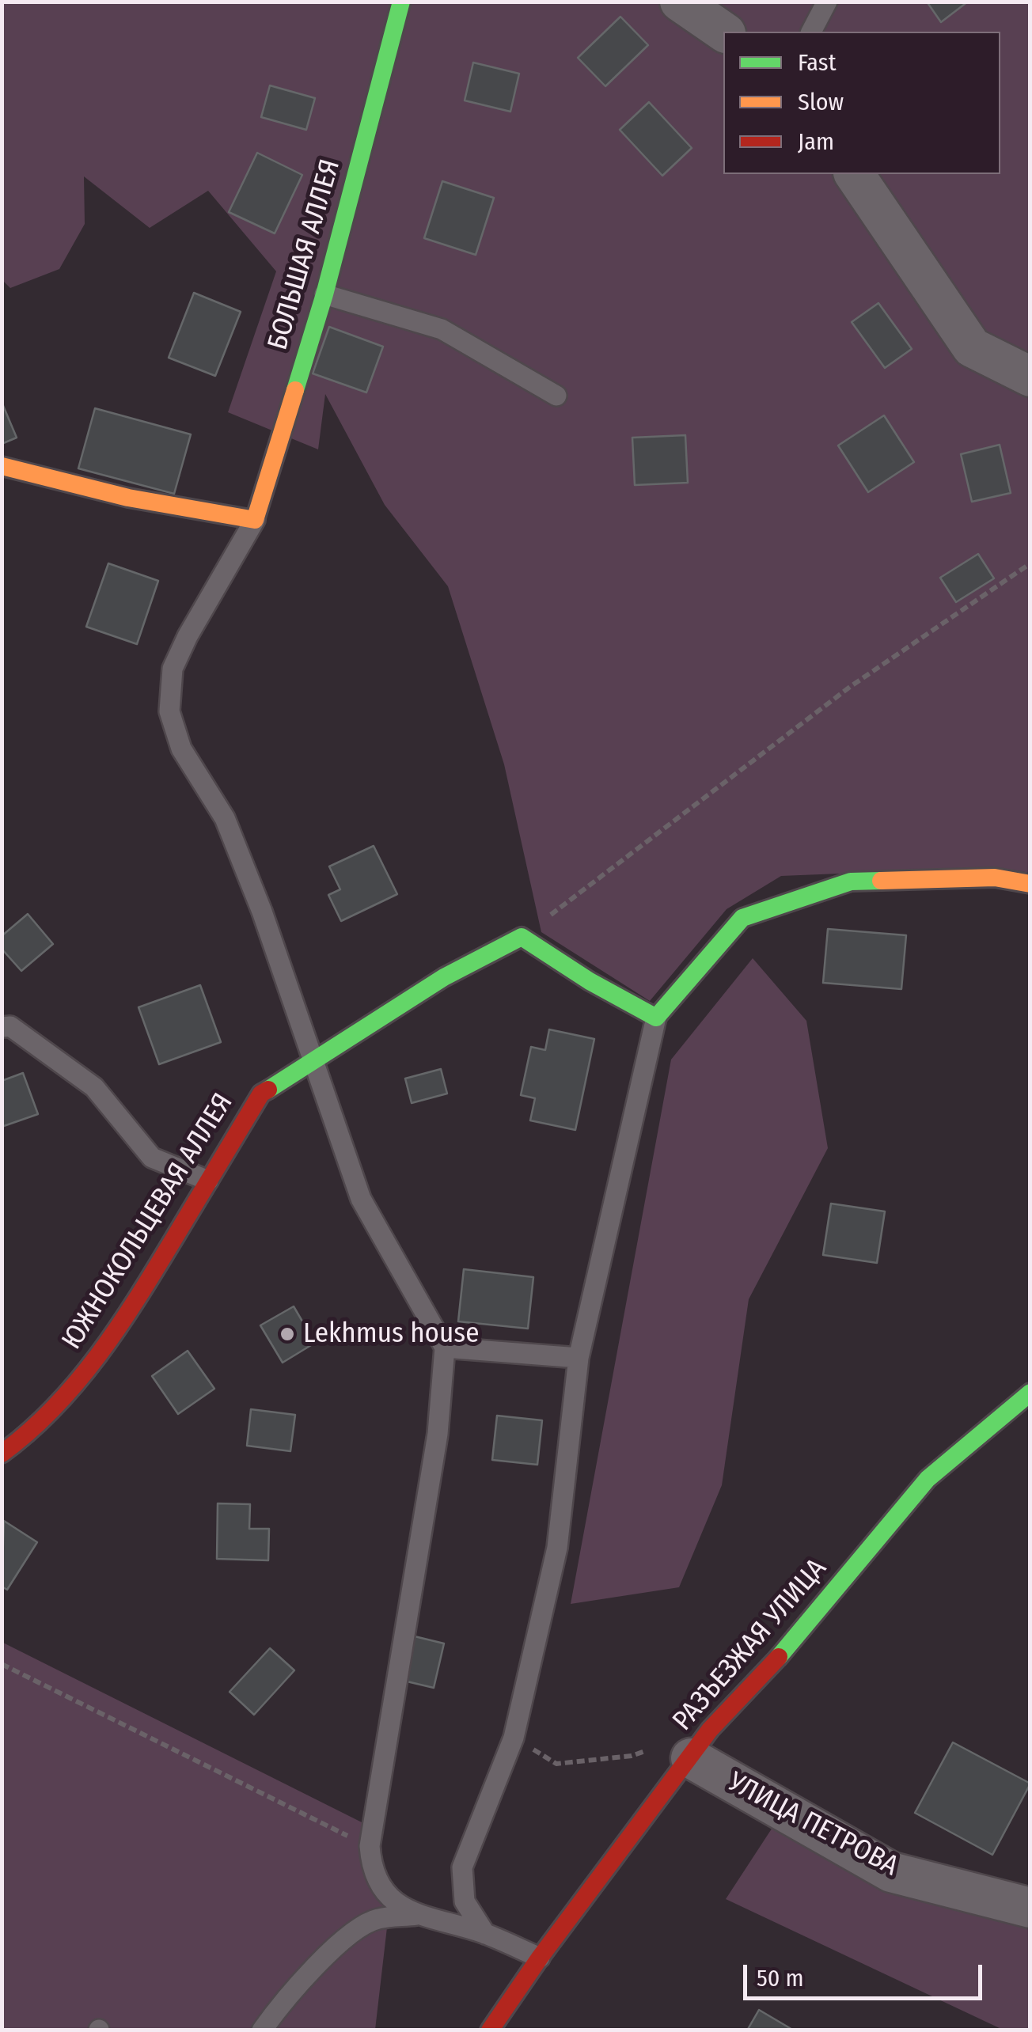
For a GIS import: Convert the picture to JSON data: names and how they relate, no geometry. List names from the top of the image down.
{
  "streets": {
    "street": [
      "БОЛЬШАЯ АЛЛЕЯ",
      "ЮЖНОКОЛЬЦЕВАЯ АЛЛЕЯ",
      "РАЗЪЕЗЖАЯ УЛИЦА",
      "УЛИЦА ПЕТРОВА"
    ]
  },
  "crossings": [
    ["РАЗЪЕЗЖАЯ УЛИЦА", "УЛИЦА ПЕТРОВА"]
  ],
  "places": ["Lekhmus house"],
  "legend": ["Fast", "Slow", "Jam"],
  "scale_bar": "50 m"
}
